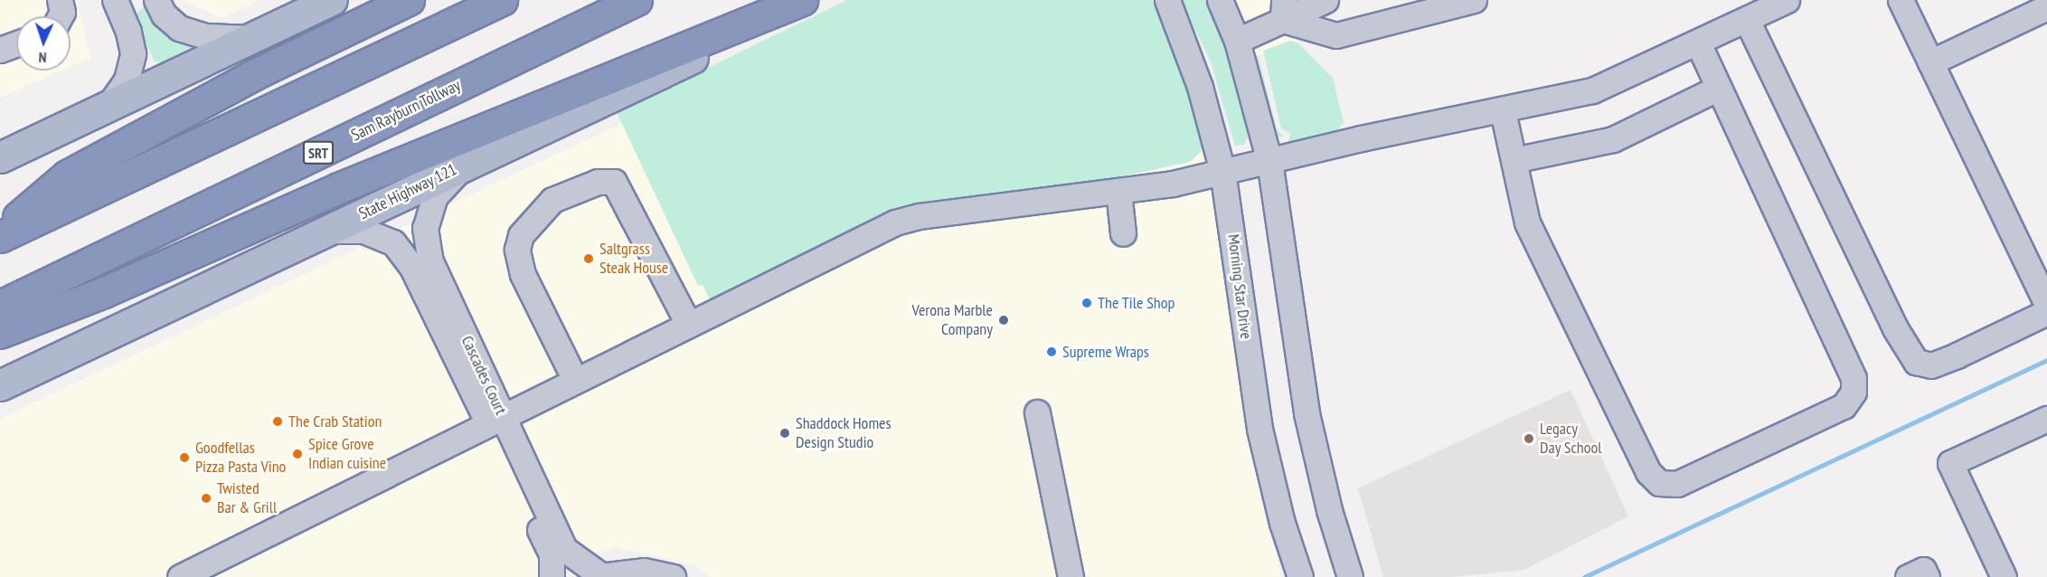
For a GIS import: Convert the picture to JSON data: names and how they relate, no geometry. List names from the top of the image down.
{
  "streets": {
    "highway": ["Sam Rayburn Tollway", "SRT"],
    "main road": ["State Highway 121"],
    "street": ["Morning Star Drive", "Cascades Court"]
  },
  "crossings": [
    ["State Highway 121", "Cascades Court"]
  ],
  "places": [
    "Saltgrass Steak House",
    "The Tile Shop",
    "Verona Marble Company",
    "Supreme Wraps",
    "The Crab Station",
    "Shaddock Homes Design Studio",
    "Legacy Day School",
    "Spice Grove Indian cuisine",
    "Goodfellas Pizza Pasta Vino",
    "Twisted Bar & Grill"
  ],
  "north": "bottom"
}
